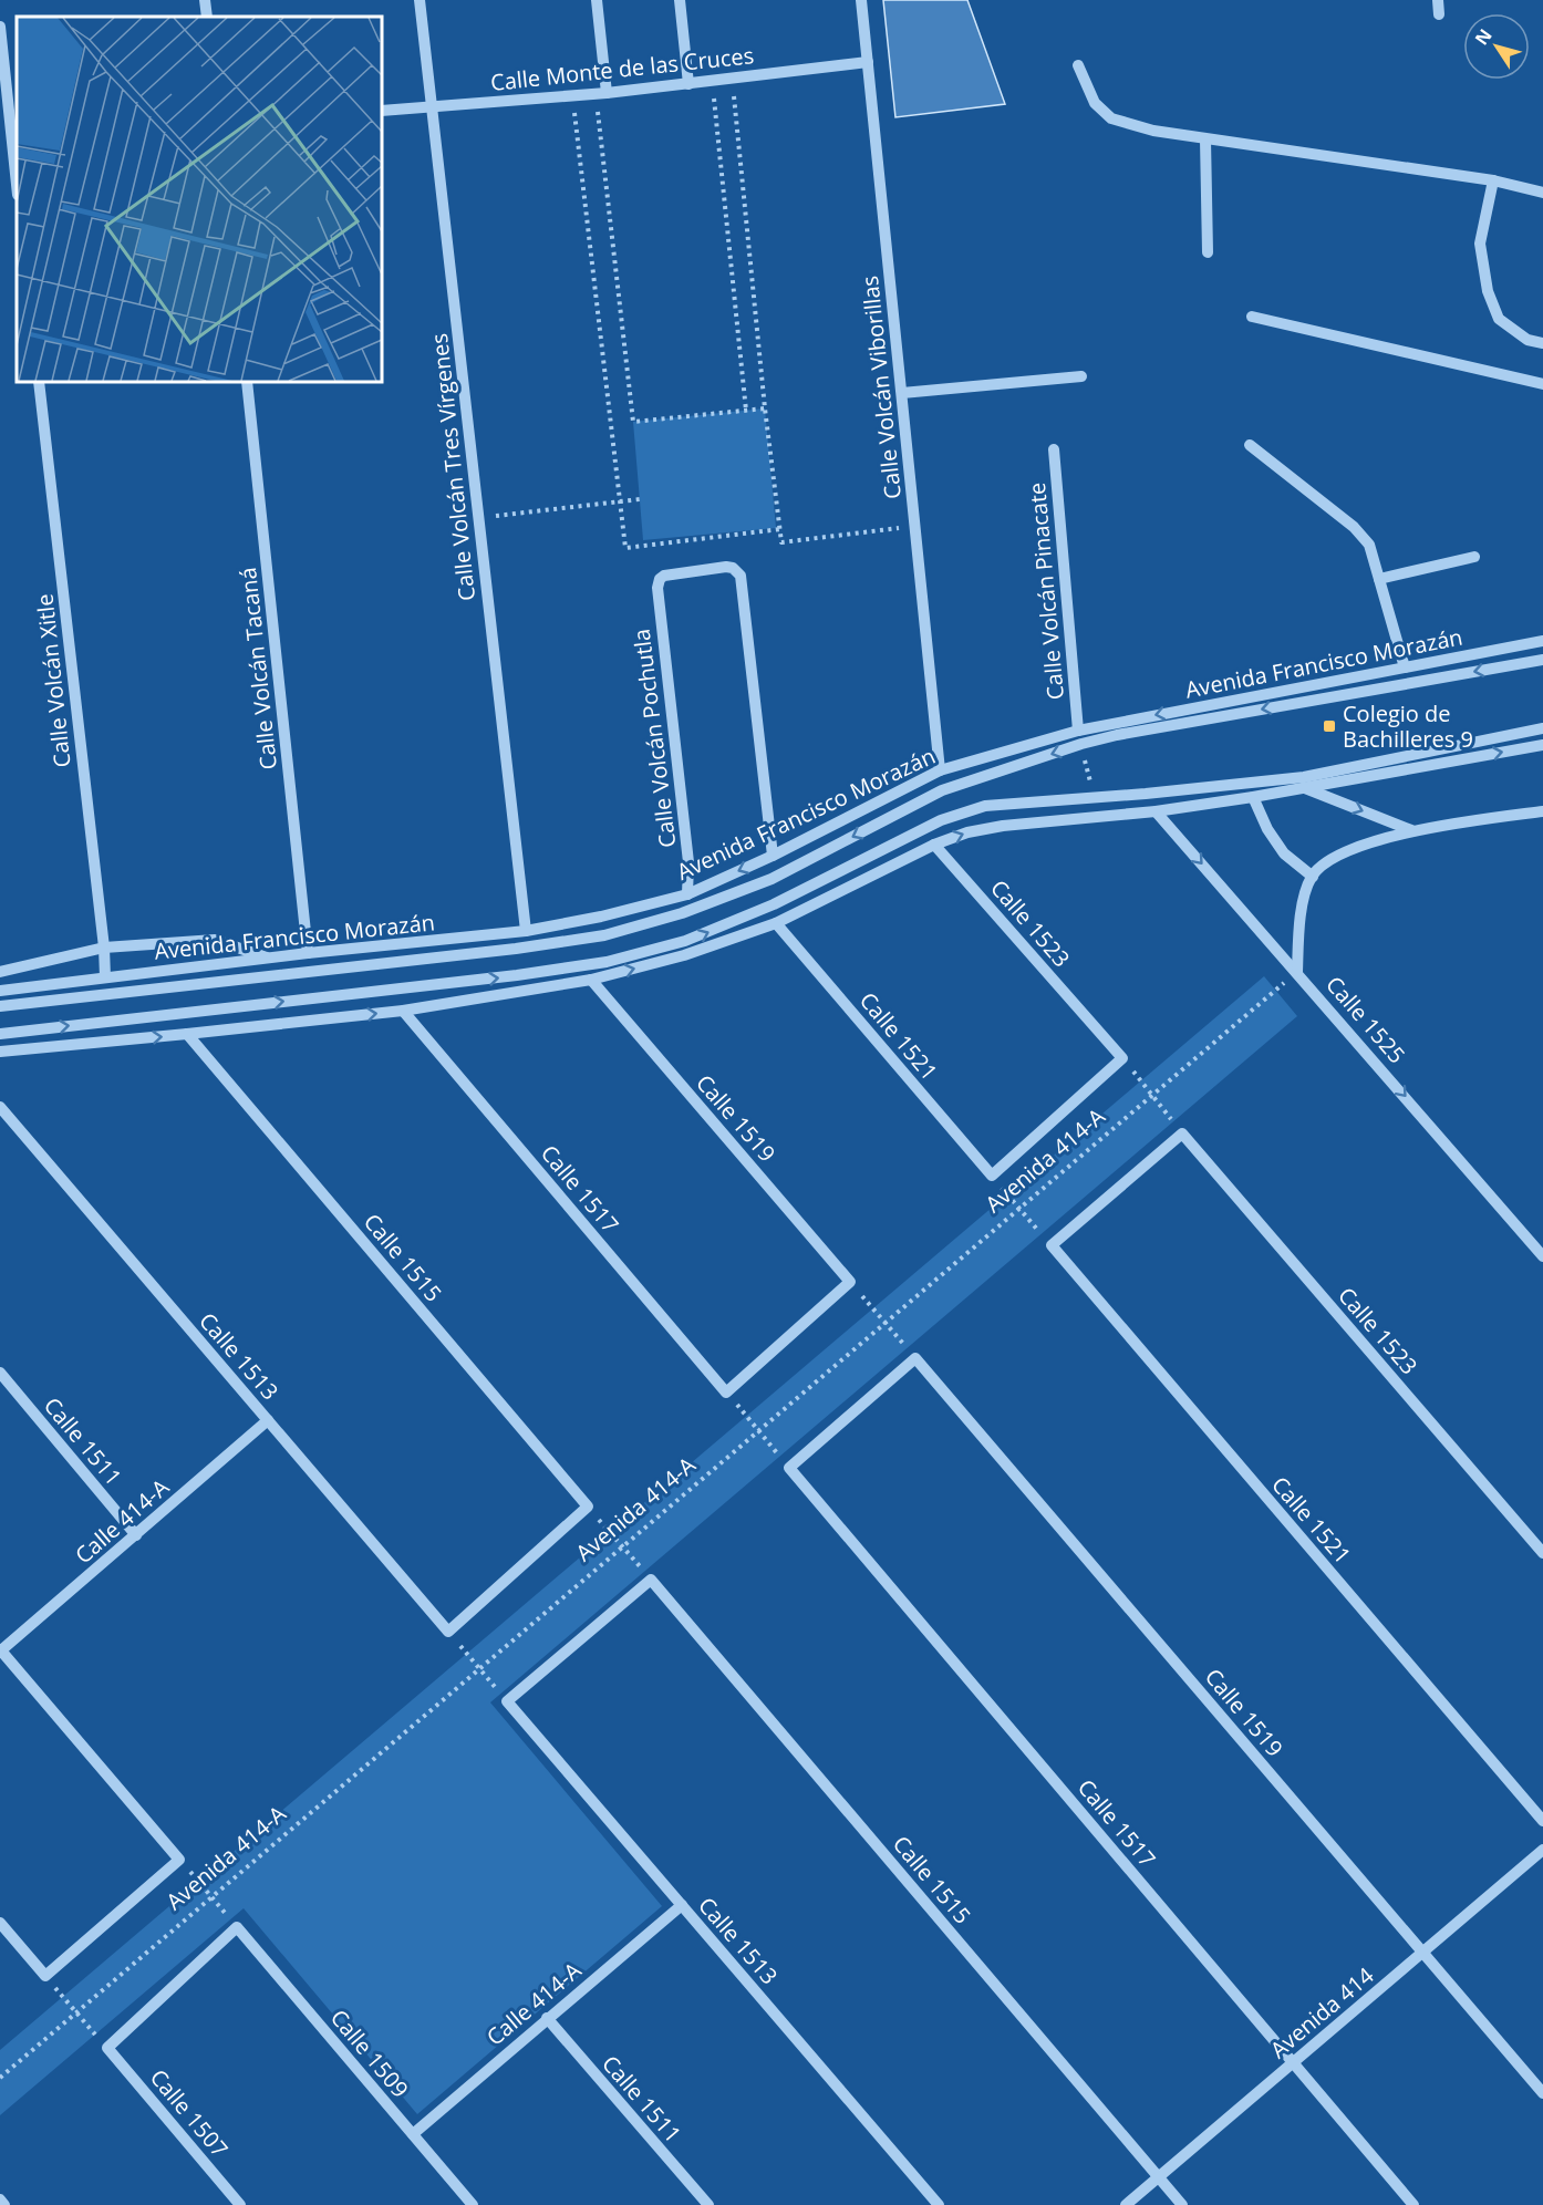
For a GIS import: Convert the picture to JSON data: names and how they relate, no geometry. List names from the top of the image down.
{
  "streets": {
    "street": [
      "Calle Monte de las Cruces",
      "Calle Volcán Viborillas",
      "Calle Volcán Tres Vírgenes",
      "Calle Volcán Pinacate",
      "Avenida Francisco Morazán",
      "Calle Volcán Tacaná",
      "Calle Volcán Xitle",
      "Calle Volcán Pochutla",
      "Calle 1523",
      "Calle 1525",
      "Calle 1521",
      "Calle 1519",
      "Avenida 414-A",
      "Calle 1517",
      "Calle 1515",
      "Calle 1513",
      "Calle 1511",
      "Calle 414-A",
      "Avenida 414",
      "Calle 1509",
      "Calle 1507"
    ]
  },
  "crossings": [
    ["Calle Monte de las Cruces", "Calle Volcán Viborillas"],
    ["Calle Monte de las Cruces", "Calle Volcán Tres Vírgenes"],
    ["Calle Volcán Viborillas", "Avenida Francisco Morazán"],
    ["Calle Volcán Tres Vírgenes", "Avenida Francisco Morazán"],
    ["Calle Volcán Pinacate", "Avenida Francisco Morazán"],
    ["Avenida Francisco Morazán", "Calle Volcán Tacaná"],
    ["Avenida Francisco Morazán", "Calle Volcán Xitle"],
    ["Avenida Francisco Morazán", "Calle Volcán Pochutla"],
    ["Calle 1523", "Avenida 414-A"],
    ["Calle 1525", "Avenida 414-A"],
    ["Calle 1521", "Avenida 414-A"],
    ["Calle 1519", "Avenida 414"],
    ["Avenida 414-A", "Calle 1515"],
    ["Avenida 414-A", "Calle 1513"],
    ["Calle 1517", "Avenida 414"],
    ["Calle 1515", "Avenida 414"],
    ["Calle 1513", "Calle 414-A"],
    ["Calle 1511", "Calle 414-A"],
    ["Calle 414-A", "Calle 1509"]
  ],
  "one_way": ["Calle 1525"],
  "places": {
    "transit": ["Colegio de Bachilleres 9"]
  },
  "north": "top left"
}
